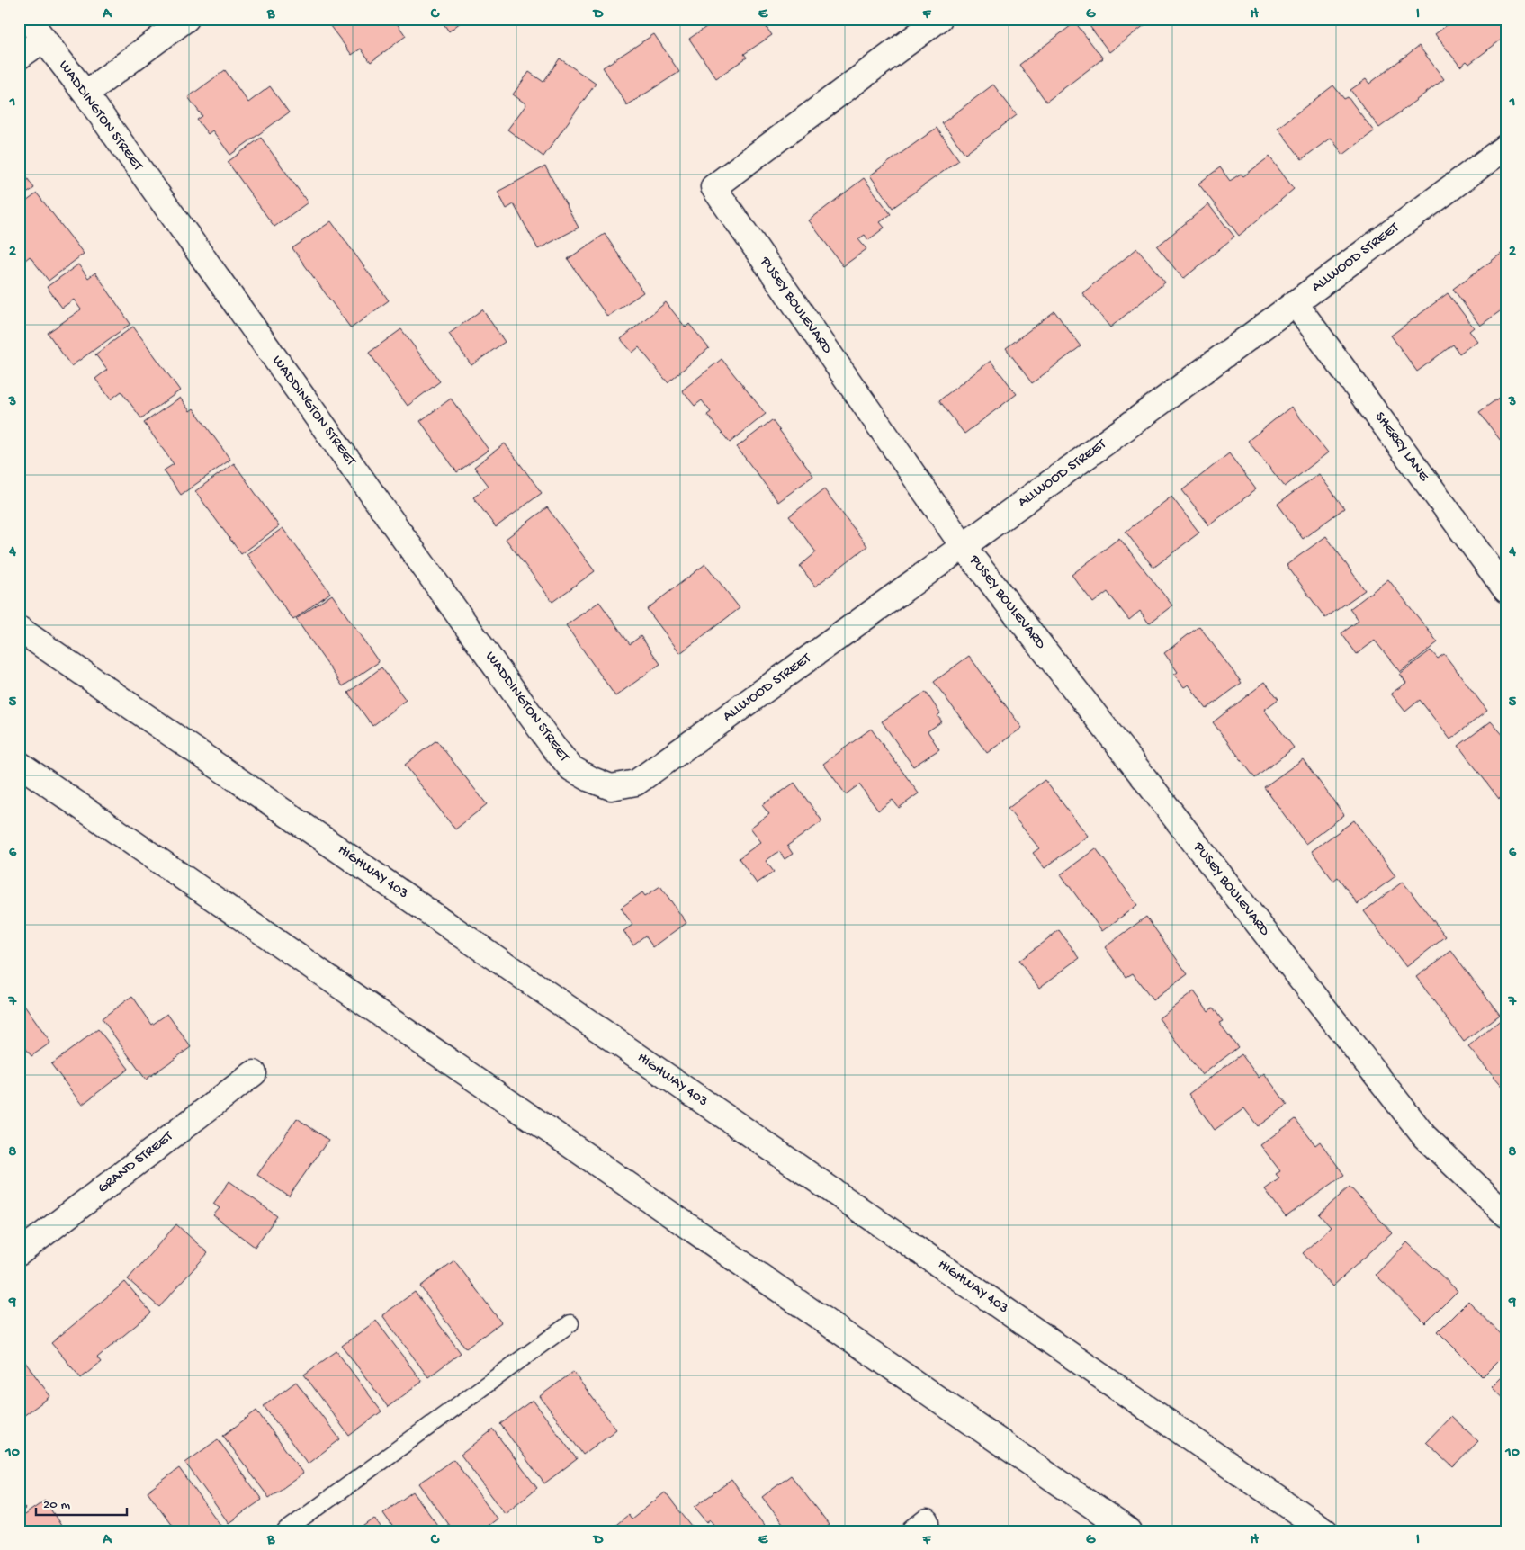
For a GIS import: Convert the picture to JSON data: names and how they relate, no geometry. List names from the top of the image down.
{
  "streets": {
    "main road": [
      "WADDINGTON STREET",
      "ALLWOOD STREET",
      "PUSEY BOULEVARD",
      "SHERRY LANE",
      "HIGHWAY 403",
      "GRAND STREET"
    ]
  },
  "crossings": [
    ["WADDINGTON STREET", "ALLWOOD STREET"],
    ["ALLWOOD STREET", "PUSEY BOULEVARD"],
    ["ALLWOOD STREET", "SHERRY LANE"]
  ],
  "scale_bar": "20 m",
  "grid": {
    "columns": [
      "A",
      "B",
      "C",
      "D",
      "E",
      "F",
      "G",
      "H",
      "I"
    ],
    "rows": [
      "1",
      "2",
      "3",
      "4",
      "5",
      "6",
      "7",
      "8",
      "9",
      "10"
    ]
  }
}
